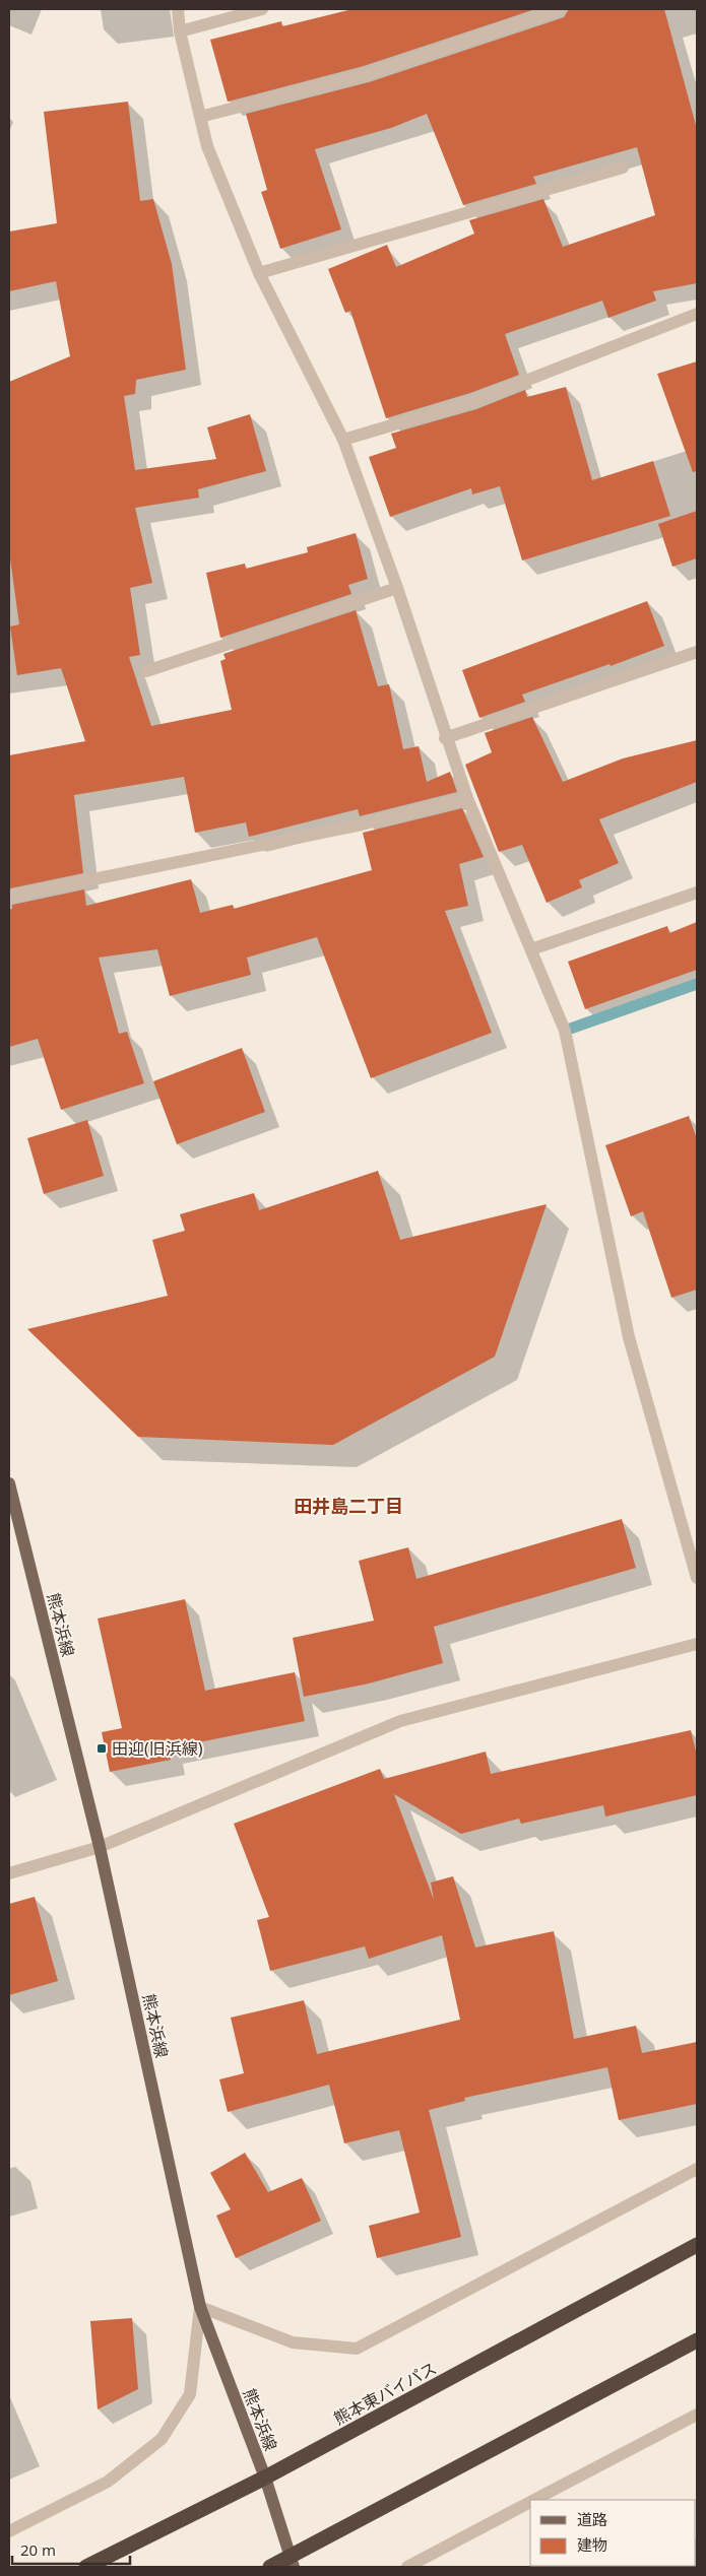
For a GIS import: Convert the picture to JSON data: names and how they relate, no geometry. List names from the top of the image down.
{
  "streets": {
    "highway": ["熊本東バイパス"],
    "main road": ["熊本浜線"]
  },
  "crossings": [
    ["熊本浜線", "熊本東バイパス"]
  ],
  "districts": ["田井島二丁目"],
  "places": {
    "transit": ["田迎(旧浜線)"]
  },
  "legend": ["道路", "建物"],
  "scale_bar": "20 m"
}
